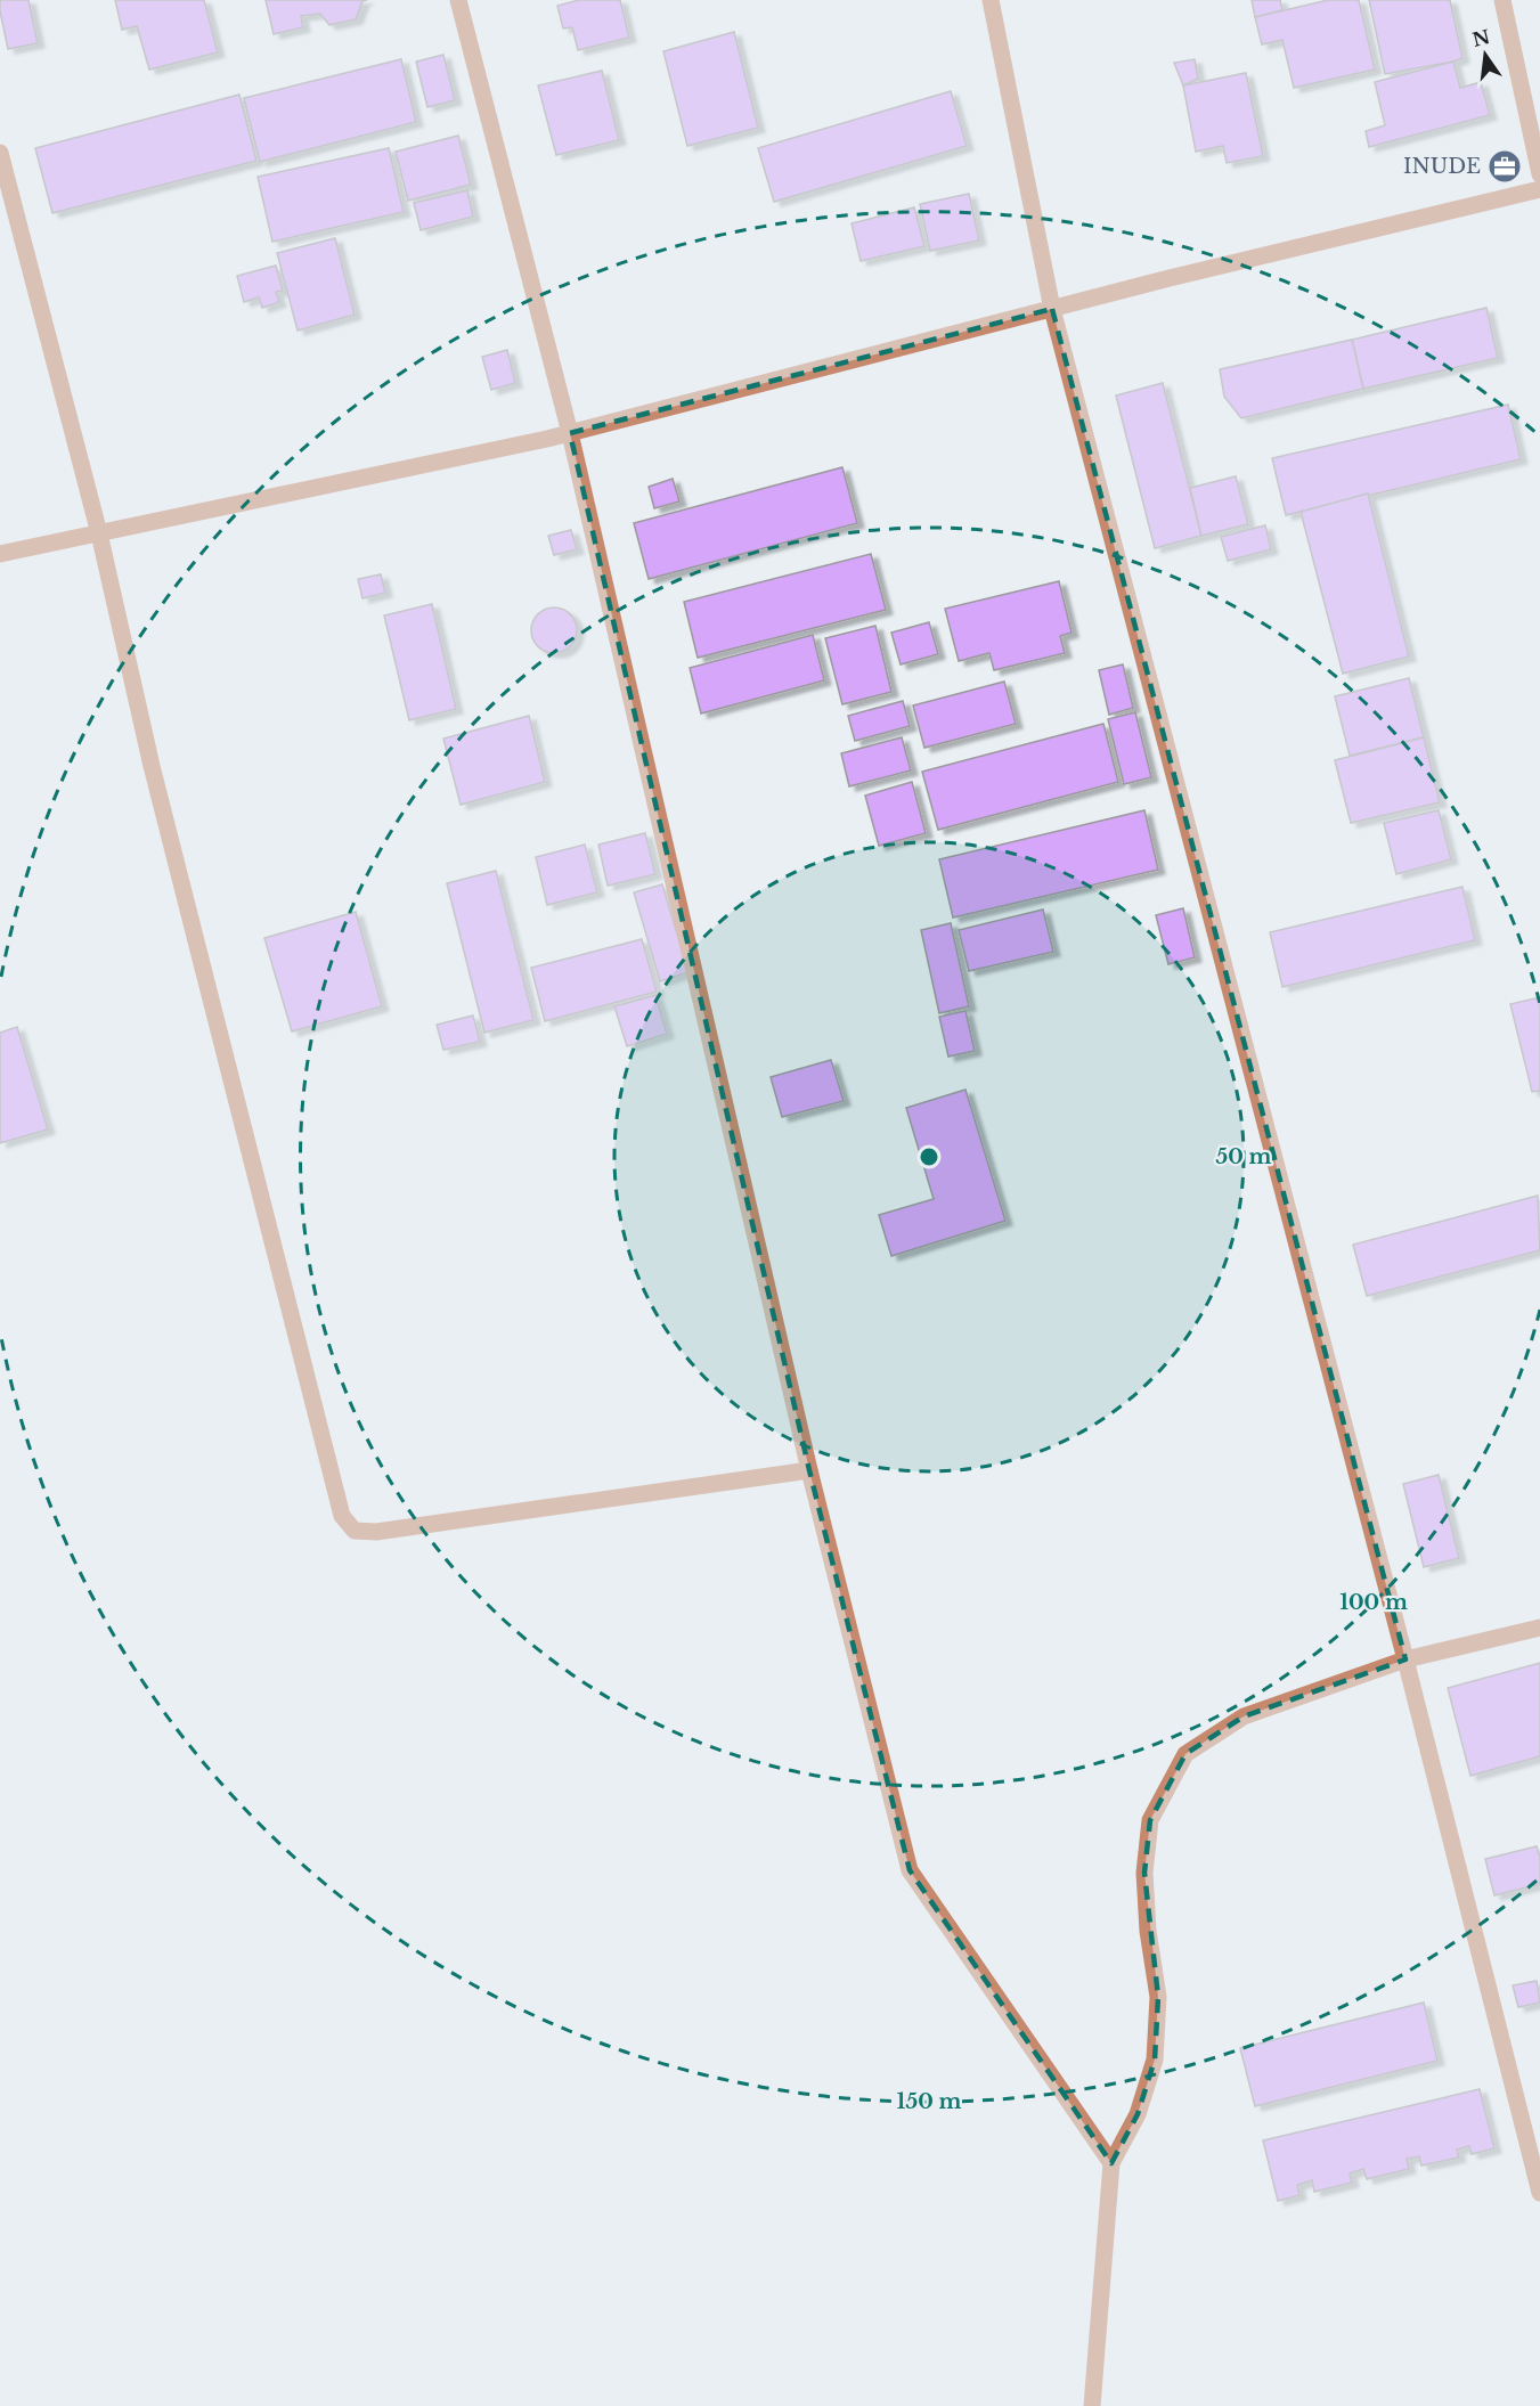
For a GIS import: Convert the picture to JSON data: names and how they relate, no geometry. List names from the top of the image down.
{
  "places": {
    "office": ["INUDE"]
  },
  "north": "top",
  "rings": ["50 m", "100 m", "150 m"]
}
